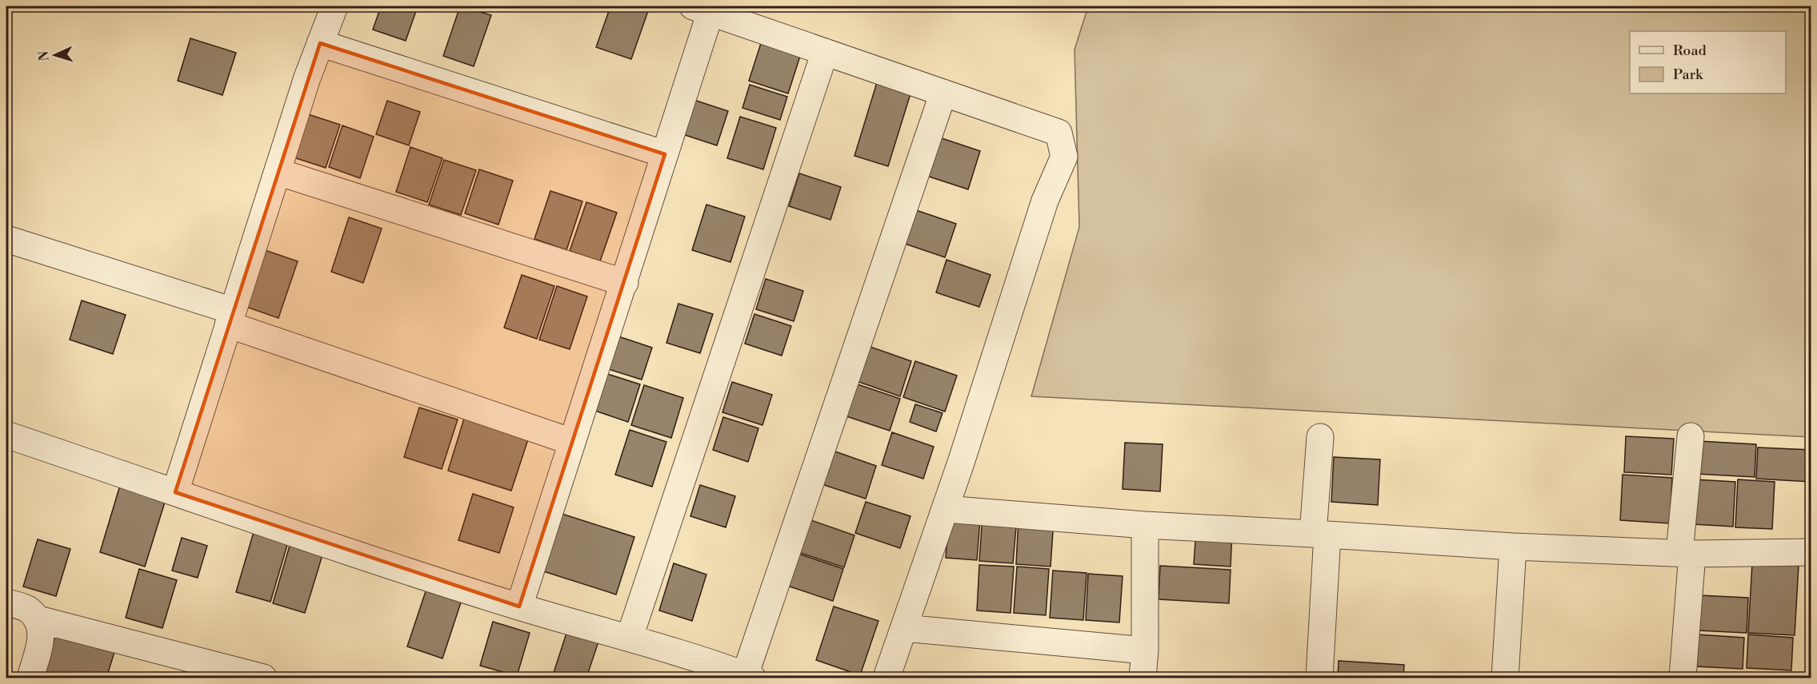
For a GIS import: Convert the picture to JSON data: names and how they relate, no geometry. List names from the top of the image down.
{
  "legend": ["Road", "Park"],
  "north": "left"
}
